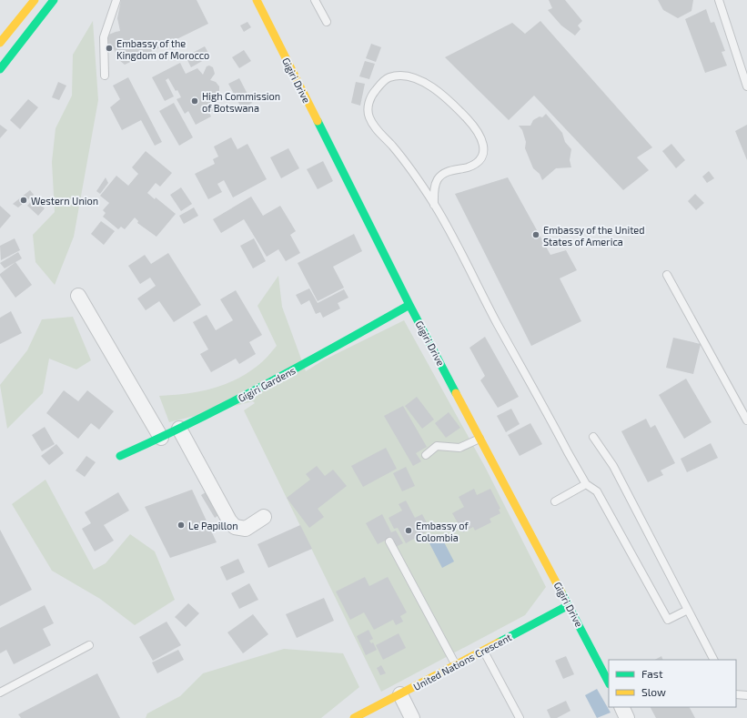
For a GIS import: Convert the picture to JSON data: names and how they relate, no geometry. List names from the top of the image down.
{
  "streets": {
    "street": ["Gigiri Drive", "Gigiri Gardens", "United Nations Crescent"]
  },
  "crossings": [
    ["Gigiri Drive", "Gigiri Gardens"],
    ["Gigiri Drive", "United Nations Crescent"]
  ],
  "places": [
    "Embassy of the Kingdom of Morocco",
    "High Commission of Botswana",
    "Western Union",
    "Embassy of the United States of America",
    "Le Papillon",
    "Embassy of Colombia"
  ],
  "legend": ["Fast", "Slow"]
}
